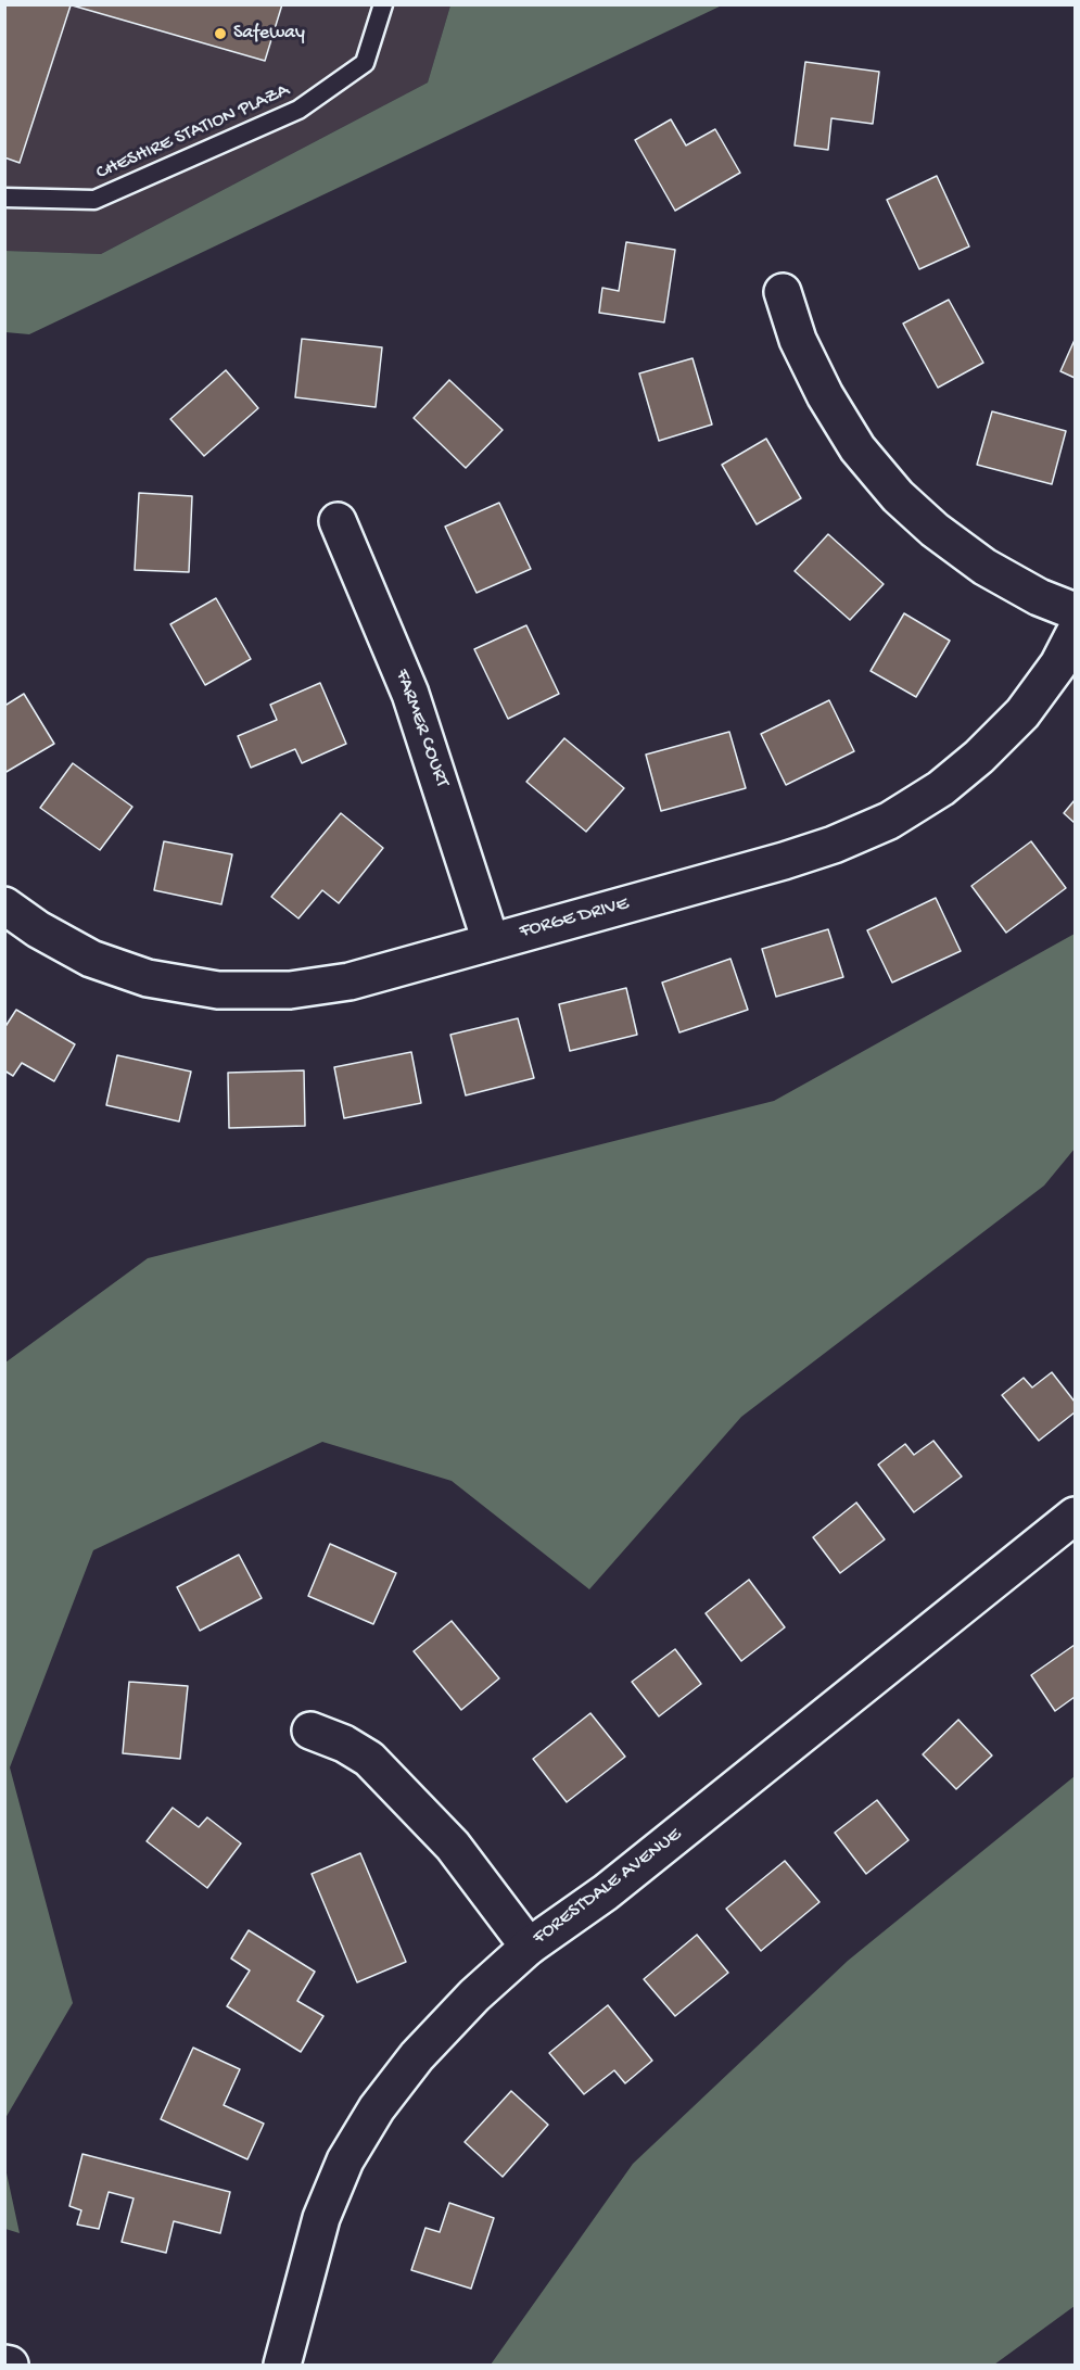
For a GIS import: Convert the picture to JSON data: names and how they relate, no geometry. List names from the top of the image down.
{
  "streets": {
    "street": ["FARMER COURT", "FORGE DRIVE", "FORESTDALE AVENUE"],
    "lane": ["CHESHIRE STATION PLAZA"]
  },
  "crossings": [
    ["FARMER COURT", "FORGE DRIVE"]
  ],
  "places": ["Safeway"]
}
